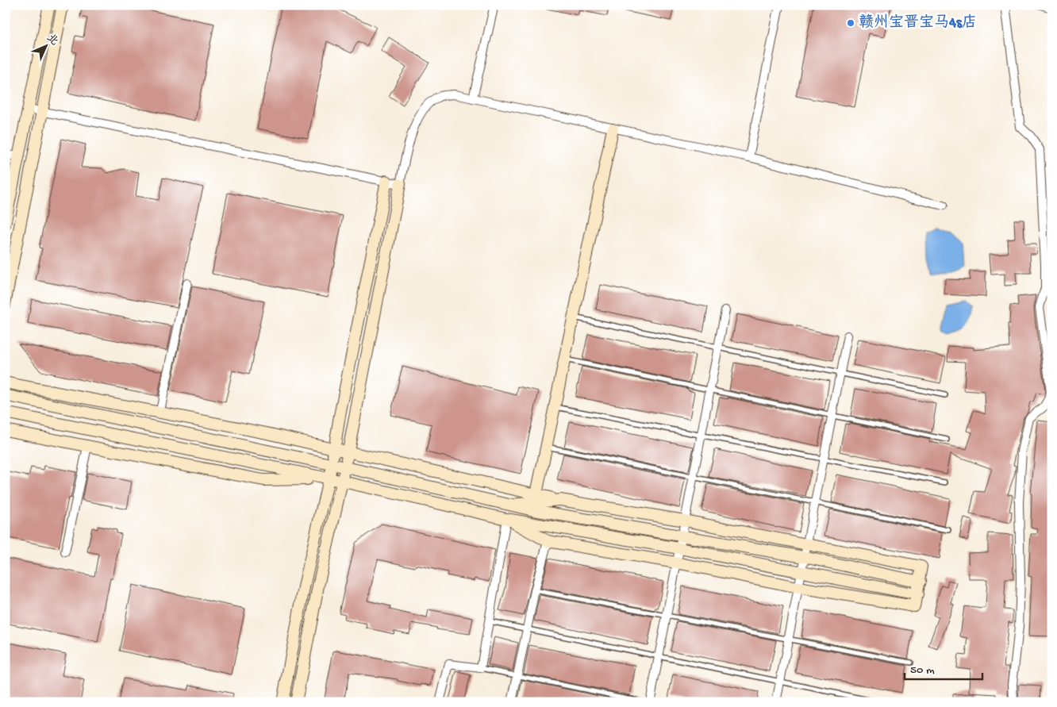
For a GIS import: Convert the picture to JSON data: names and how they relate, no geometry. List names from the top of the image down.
{
  "places": ["赣州宝晋宝马4s店"],
  "scale_bar": "50 m",
  "north": "top right"
}
